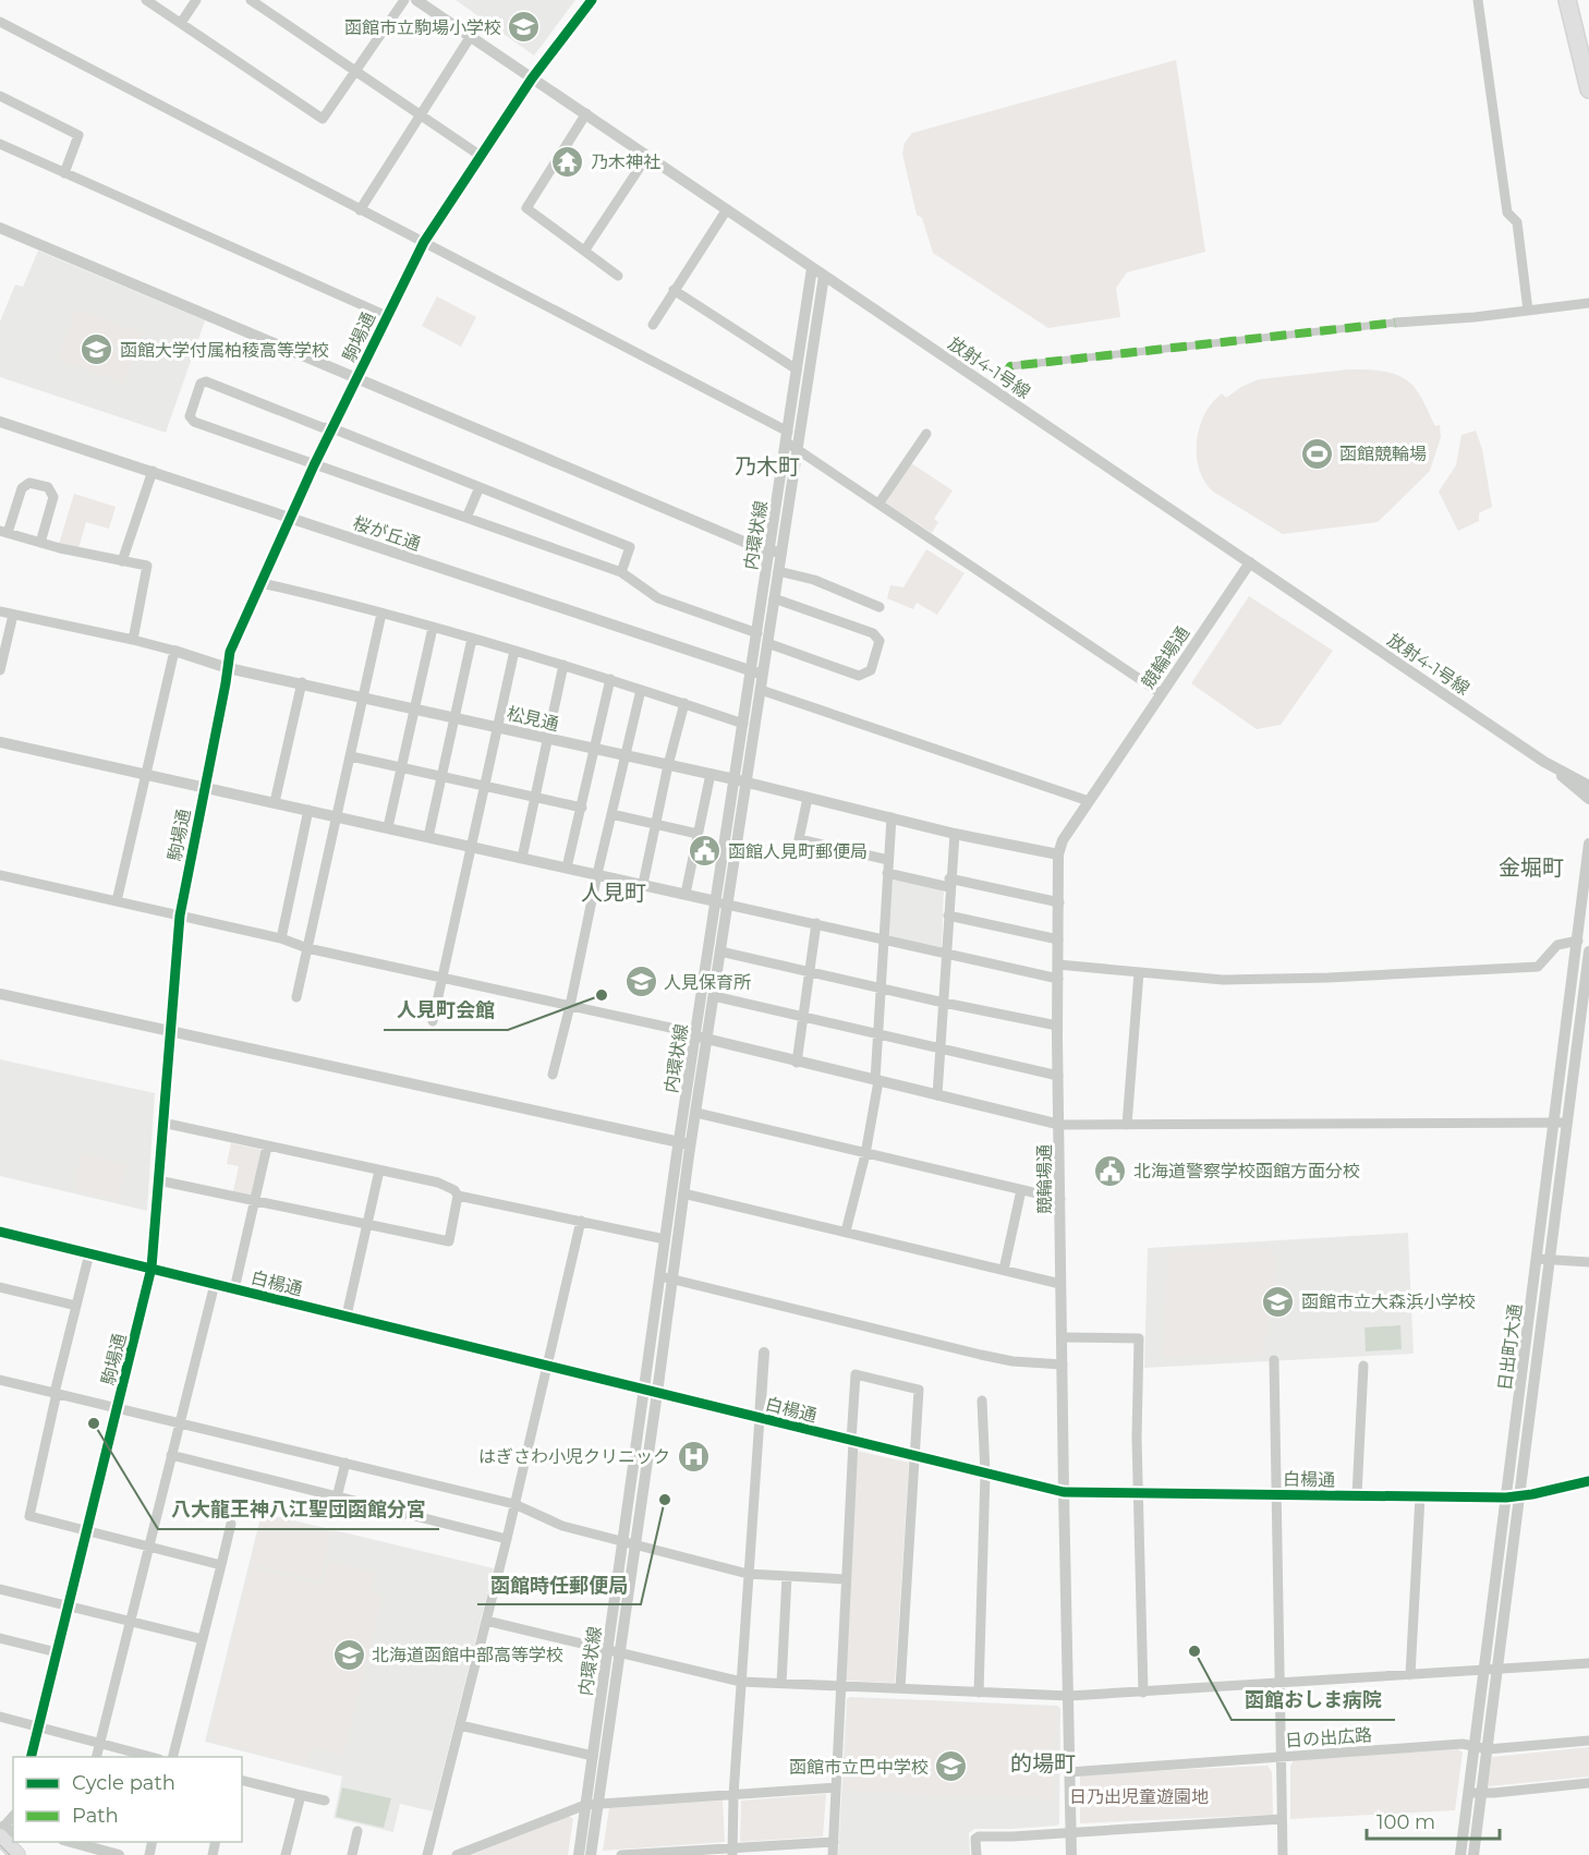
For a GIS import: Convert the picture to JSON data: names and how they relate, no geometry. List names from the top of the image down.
{
  "streets": {
    "street": [
      "駒場通",
      "放射4-1号線",
      "桜が丘通",
      "内環状線",
      "競輪場通",
      "松見通",
      "白楊通",
      "日出町大通",
      "日の出広路"
    ]
  },
  "crossings": [
    ["駒場通", "放射4-1号線"],
    ["駒場通", "桜が丘通"],
    ["駒場通", "松見通"],
    ["駒場通", "白楊通"],
    ["放射4-1号線", "内環状線"],
    ["放射4-1号線", "競輪場通"],
    ["桜が丘通", "内環状線"],
    ["内環状線", "松見通"],
    ["内環状線", "白楊通"],
    ["競輪場通", "松見通"],
    ["競輪場通", "白楊通"],
    ["競輪場通", "日の出広路"],
    ["白楊通", "日出町大通"],
    ["日出町大通", "日の出広路"]
  ],
  "districts": [
    "乃木町",
    "金堀町",
    "人見町",
    "的場町"
  ],
  "parks": ["日乃出児童遊園地"],
  "places": {
    "school or university": [
      "函館市立駒場小学校",
      "函館大学付属柏稜高等学校",
      "人見保育所",
      "函館市立大森浜小学校",
      "北海道函館中部高等学校",
      "函館市立巴中学校"
    ],
    "temple": ["乃木神社"],
    "sports": ["函館競輪場"],
    "public building": ["函館人見町郵便局", "北海道警察学校函館方面分校"],
    "other": [
      "人見町会館",
      "八大龍王神八江聖団函館分宮",
      "函館時任郵便局",
      "函館おしま病院"
    ],
    "hospital": ["はぎさわ小児クリニック"]
  },
  "legend": ["Cycle path", "Path"],
  "scale_bar": "100 m"
}
